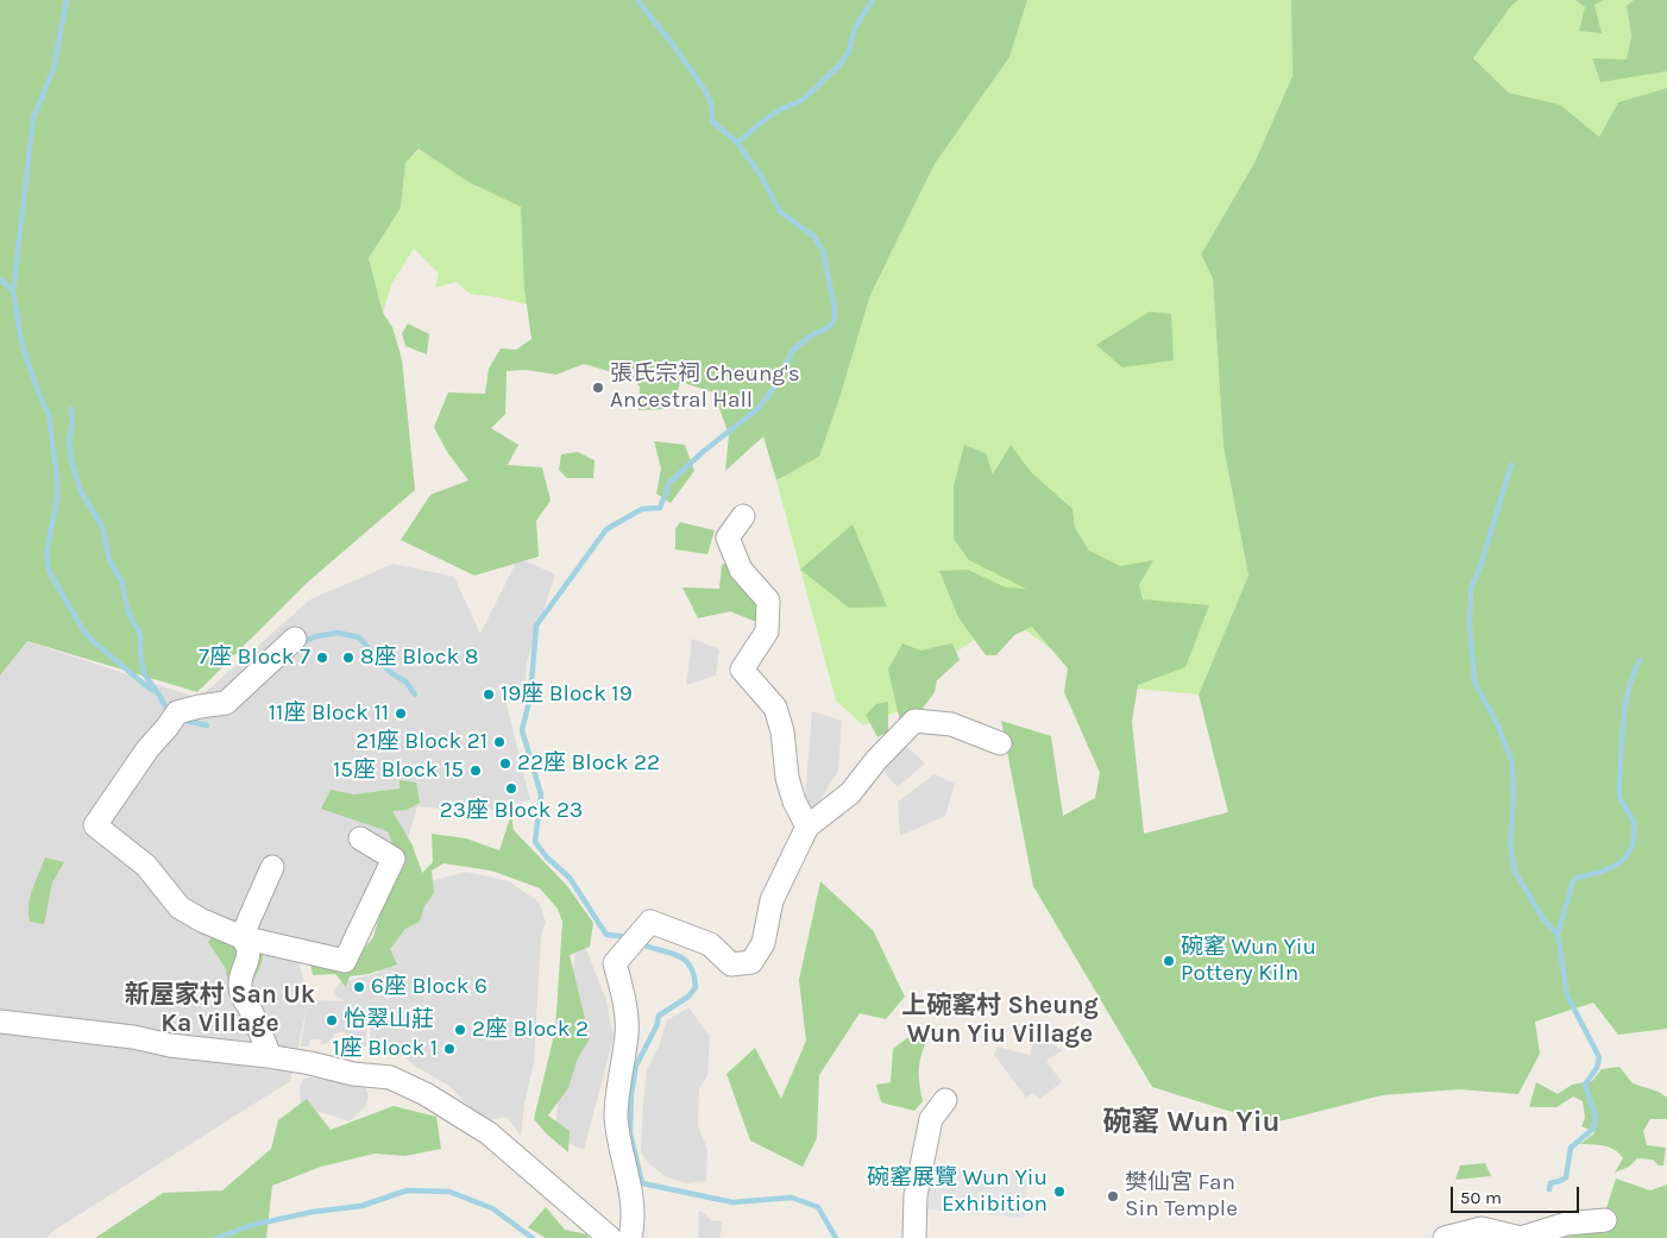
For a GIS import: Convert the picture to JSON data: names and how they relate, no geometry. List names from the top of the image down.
{
  "districts": ["新屋家村 San Uk Ka Village", "上碗窰村 Sheung Wun Yiu Village", "碗窰 Wun Yiu"],
  "places": [
    "張氏宗祠 Cheung's Ancestral Hall",
    "7座 Block 7",
    "8座 Block 8",
    "19座 Block 19",
    "11座 Block 11",
    "21座 Block 21",
    "22座 Block 22",
    "15座 Block 15",
    "23座 Block 23",
    "碗窰 Wun Yiu Pottery Kiln",
    "6座 Block 6",
    "怡翠山莊",
    "2座 Block 2",
    "1座 Block 1",
    "碗窰展覽 Wun Yiu Exhibition",
    "樊仙宮 Fan Sin Temple"
  ],
  "scale_bar": "50 m"
}
